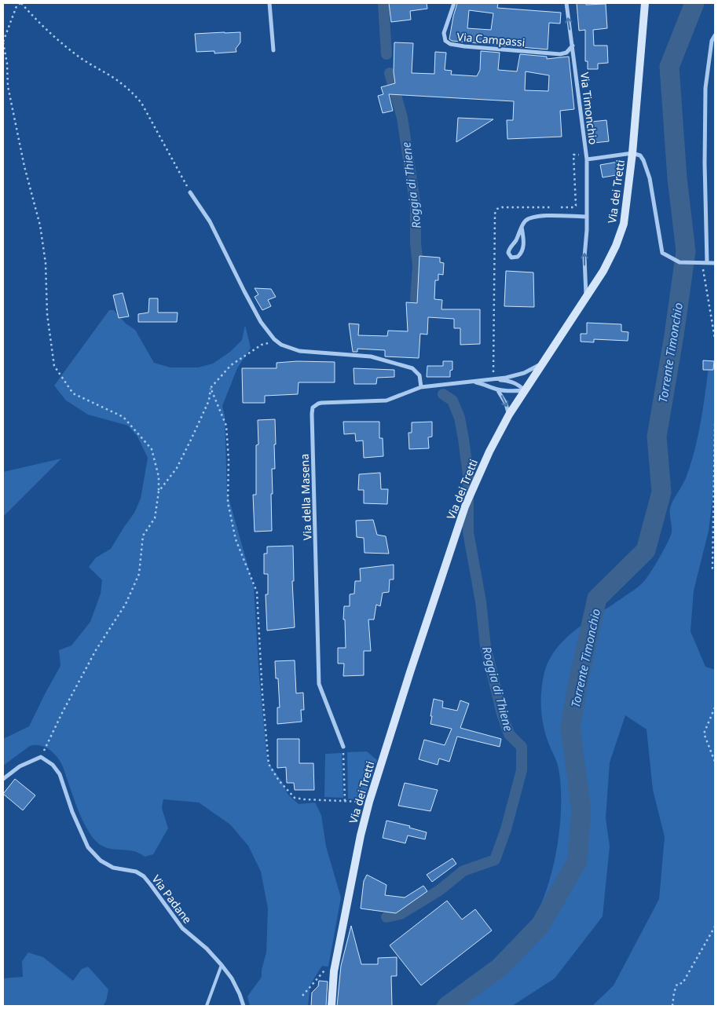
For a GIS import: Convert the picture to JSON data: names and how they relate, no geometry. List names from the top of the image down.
{
  "streets": {
    "street": [
      "Via Campassi",
      "Via Timonchio",
      "Via dei Tretti",
      "Via della Masena",
      "Via Padane"
    ]
  },
  "crossings": [
    ["Via Campassi", "Via Timonchio"],
    ["Via Timonchio", "Via dei Tretti"],
    ["Via dei Tretti", "Via della Masena"]
  ],
  "one_way": ["Via Timonchio"],
  "water": ["Roggia di Thiene", "Torrente Timonchio"]
}
